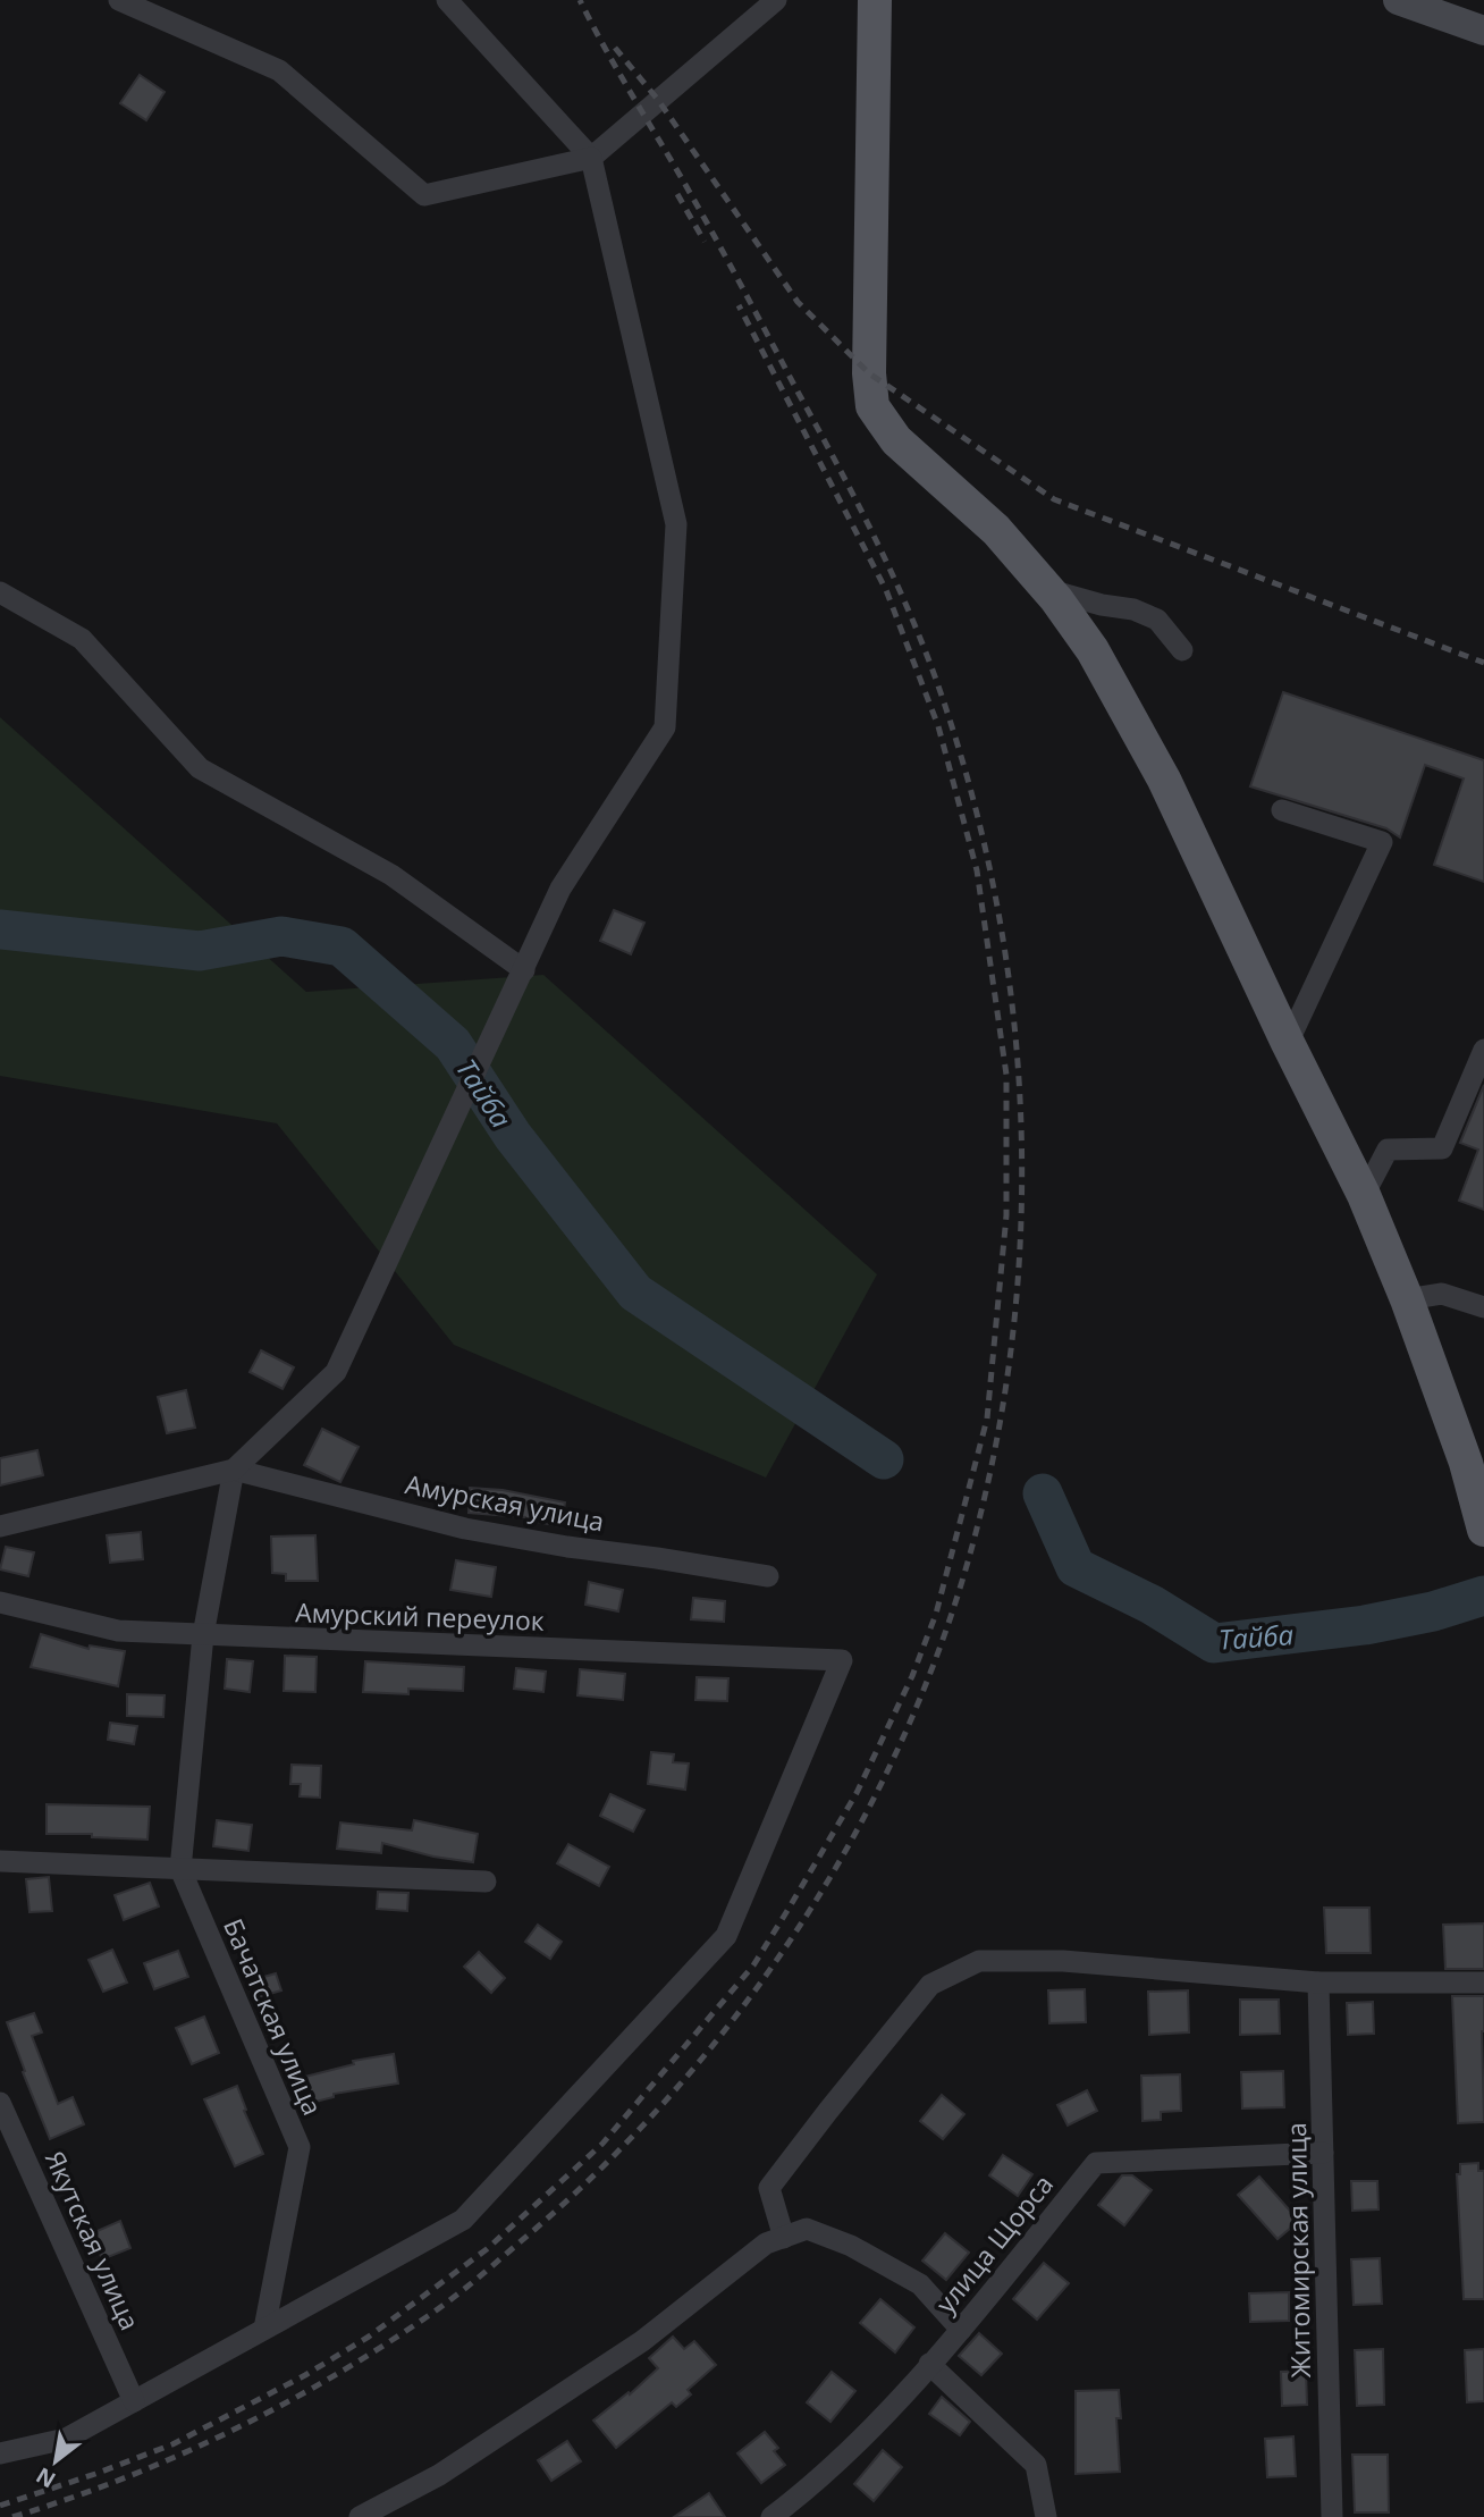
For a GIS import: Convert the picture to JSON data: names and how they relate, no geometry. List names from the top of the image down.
{
  "streets": {
    "street": [
      "Амурская улица",
      "Амурский переулок",
      "Бачатская улица",
      "Якутская улица",
      "улица Щорса",
      "Житомирская улица"
    ]
  },
  "crossings": [
    ["Амурская улица", "Бачатская улица"],
    ["Амурский переулок", "Бачатская улица"],
    ["улица Щорса", "Житомирская улица"]
  ],
  "water": ["Тайба"],
  "north": "bottom left"
}
